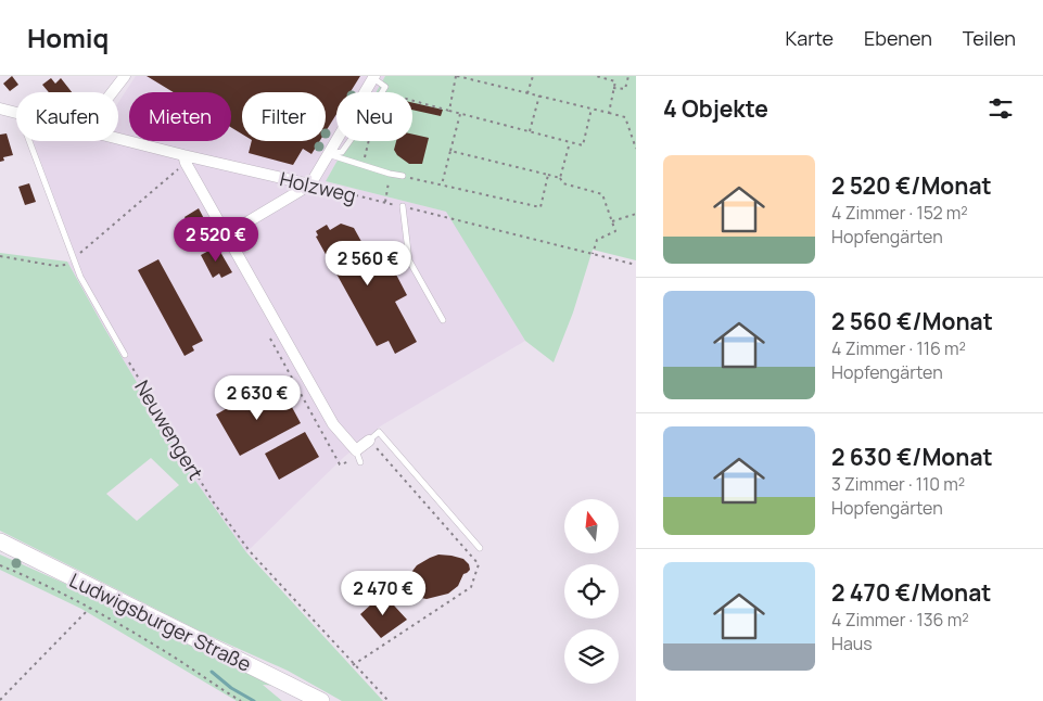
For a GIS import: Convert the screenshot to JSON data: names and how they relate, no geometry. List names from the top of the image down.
{
  "streets": {
    "main road": ["Ludwigsburger Straße"],
    "street": ["Holzweg"],
    "path": ["Neuwengert"]
  },
  "north": "top",
  "page": {
    "header": "Homiq",
    "nav": ["Karte", "Ebenen", "Teilen"],
    "heading": "4 Objekte",
    "chip": [
      "Kaufen",
      "Mieten",
      "Filter",
      "Neu"
    ],
    "list": [
      {
        "name": "2 520 €/Monat",
        "note": "4 Zimmer · 152 m² · Hopfengärten"
      },
      {
        "name": "2 560 €/Monat",
        "note": "4 Zimmer · 116 m² · Hopfengärten"
      },
      {
        "name": "2 630 €/Monat",
        "note": "3 Zimmer · 110 m² · Hopfengärten"
      },
      {
        "name": "2 470 €/Monat",
        "note": "4 Zimmer · 136 m² · Haus"
      }
    ],
    "price": [
      "2 520 €",
      "2 560 €",
      "2 630 €",
      "2 470 €"
    ]
  }
}
